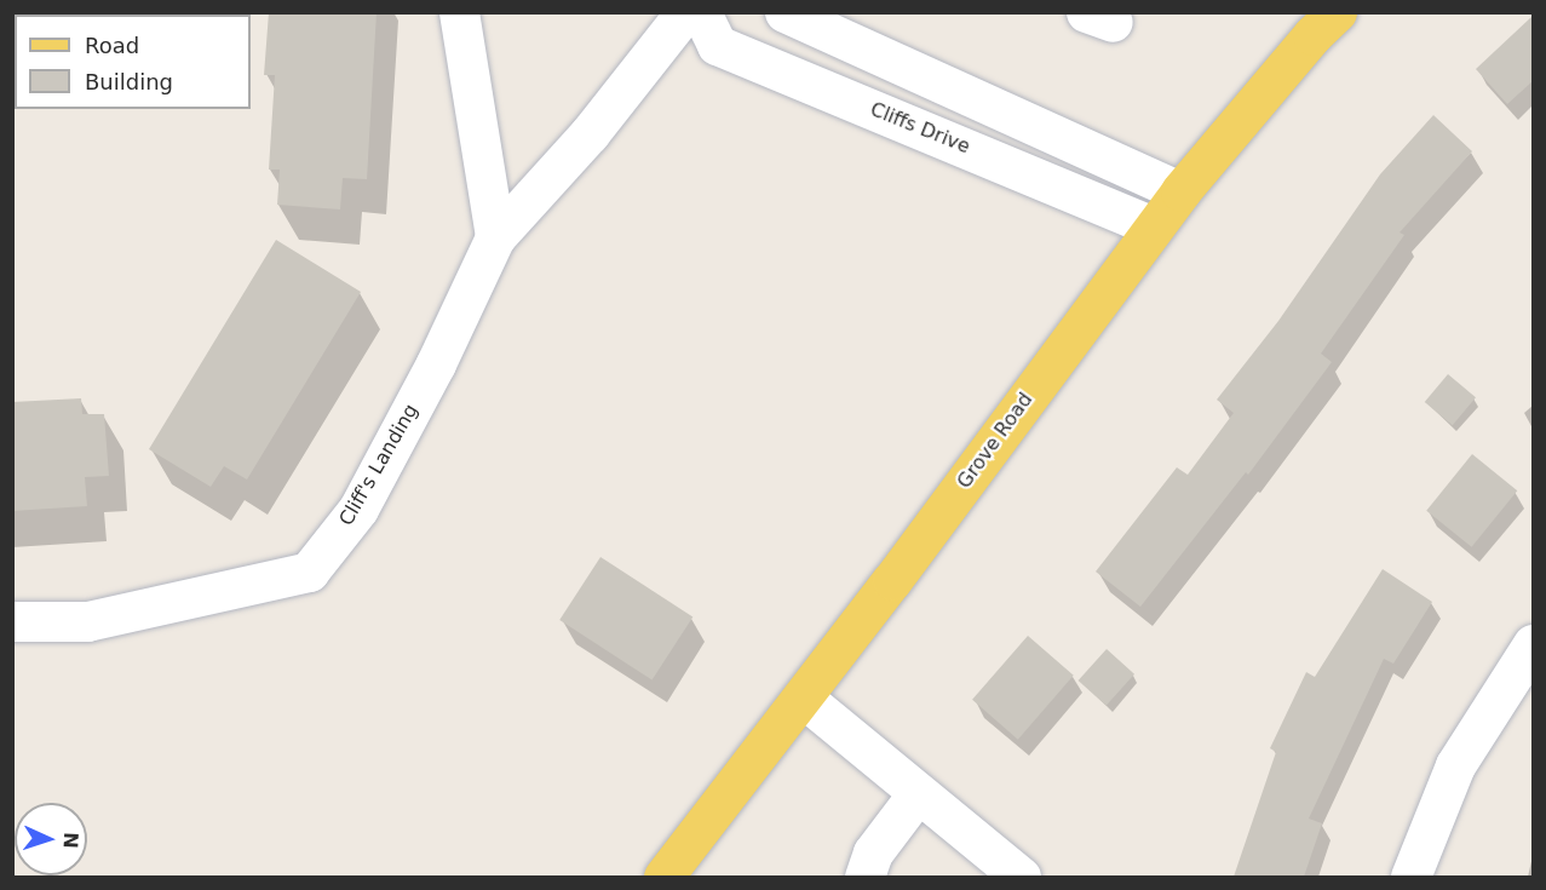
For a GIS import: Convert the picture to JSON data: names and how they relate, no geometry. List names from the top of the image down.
{
  "streets": {
    "main road": ["Grove Road"],
    "street": ["Cliffs Drive", "Cliff's Landing"]
  },
  "crossings": [
    ["Cliffs Drive", "Grove Road"]
  ],
  "legend": ["Road", "Building"],
  "north": "right"
}
